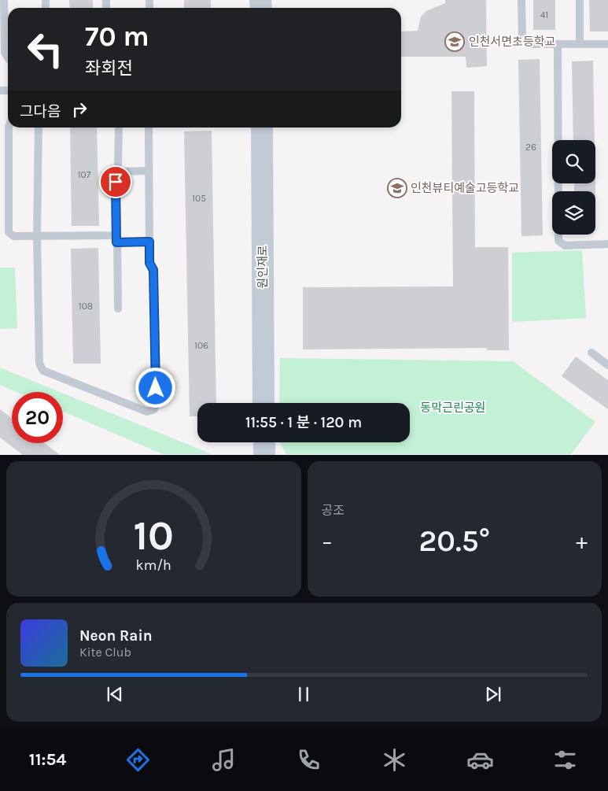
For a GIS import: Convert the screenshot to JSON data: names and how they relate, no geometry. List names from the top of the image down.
{
  "streets": {
    "main road": ["원인재로"]
  },
  "parks": ["동막근린공원"],
  "places": {
    "school or university": ["인천서면초등학교", "인천뷰티예술고등학교"]
  },
  "house_numbers": [
    "41",
    "26",
    "107",
    "105",
    "108",
    "106"
  ],
  "page": {
    "turn": ["70 m", "좌회전"],
    "then": "그다음",
    "limit": "20",
    "trip": "11:55 · 1 분 · 120 m",
    "tile": "공조",
    "heat": ["−", "20.5°", "+"],
    "song": ["Neon Rain", "Kite Club"],
    "tabs": "11:54",
    "gauge": ["10", "km/h"]
  }
}
